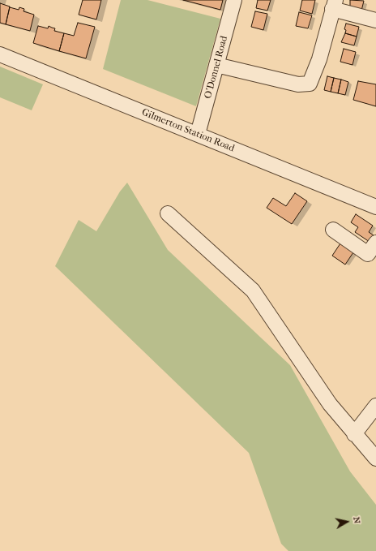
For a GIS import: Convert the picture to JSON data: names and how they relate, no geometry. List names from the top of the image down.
{
  "streets": {
    "street": ["O'Donnel Road", "Gilmerton Station Road"]
  },
  "crossings": [
    ["O'Donnel Road", "Gilmerton Station Road"]
  ],
  "north": "right"
}
